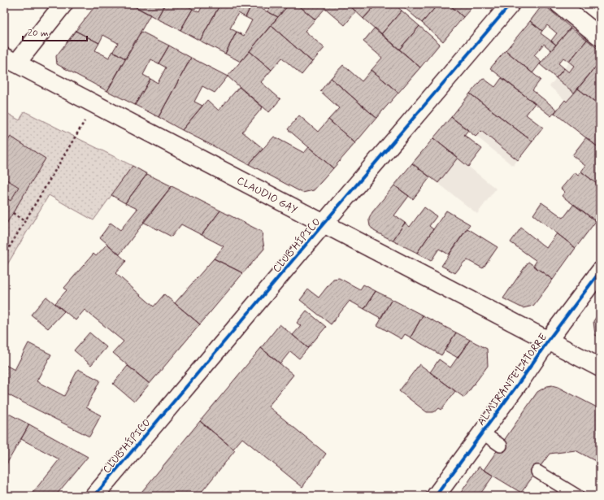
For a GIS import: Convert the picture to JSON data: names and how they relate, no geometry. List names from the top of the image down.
{
  "streets": {
    "main road": ["CLAUDIO GAY", "CLUB HÍPICO", "ALMIRANTE LATORRE"]
  },
  "crossings": [
    ["CLAUDIO GAY", "CLUB HÍPICO"],
    ["CLAUDIO GAY", "ALMIRANTE LATORRE"]
  ],
  "scale_bar": "20 m"
}
